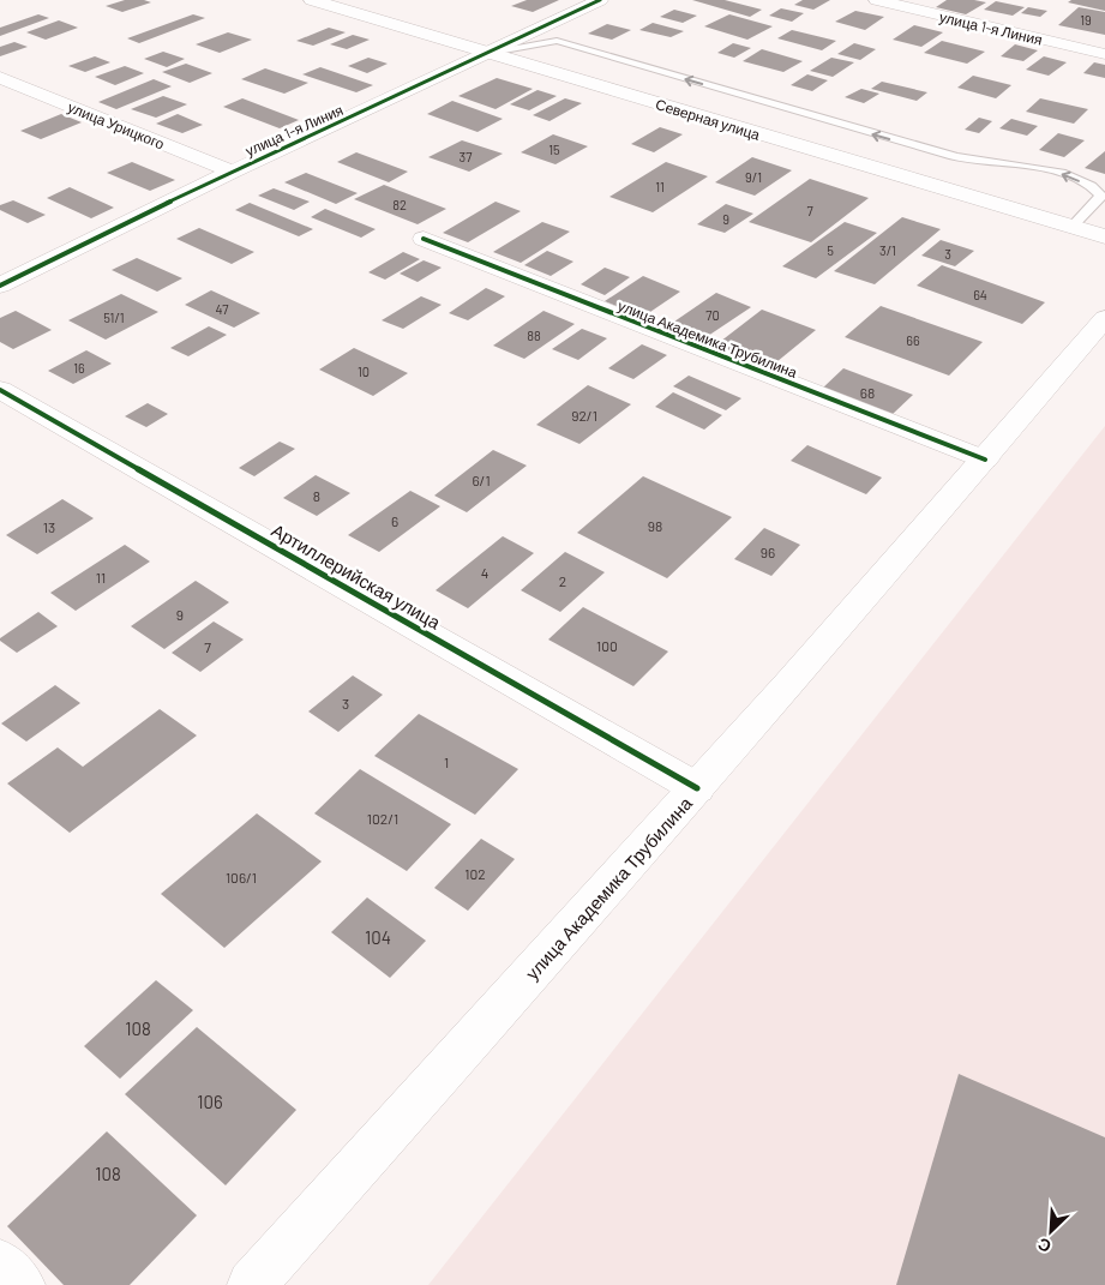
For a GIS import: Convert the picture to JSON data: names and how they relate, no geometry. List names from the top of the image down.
{
  "streets": {
    "street": [
      "улица 1-я Линия",
      "Северная улица",
      "улица Урицкого",
      "улица Академика Трубилина",
      "Артиллерийская улица"
    ]
  },
  "crossings": [
    ["улица 1-я Линия", "Северная улица"],
    ["улица 1-я Линия", "улица Урицкого"],
    ["улица Академика Трубилина", "Артиллерийская улица"]
  ],
  "house_numbers": [
    "19",
    "15",
    "37",
    "9/1",
    "11",
    "82",
    "7",
    "9",
    "5",
    "3/1",
    "3",
    "64",
    "47",
    "70",
    "51/1",
    "88",
    "66",
    "16",
    "10",
    "68",
    "92/1",
    "6/1",
    "8",
    "6",
    "98",
    "13",
    "96",
    "4",
    "11",
    "2",
    "9",
    "100",
    "7",
    "3",
    "1",
    "102/1",
    "102",
    "106/1",
    "104",
    "108",
    "106",
    "108"
  ],
  "north": "bottom left"
}
